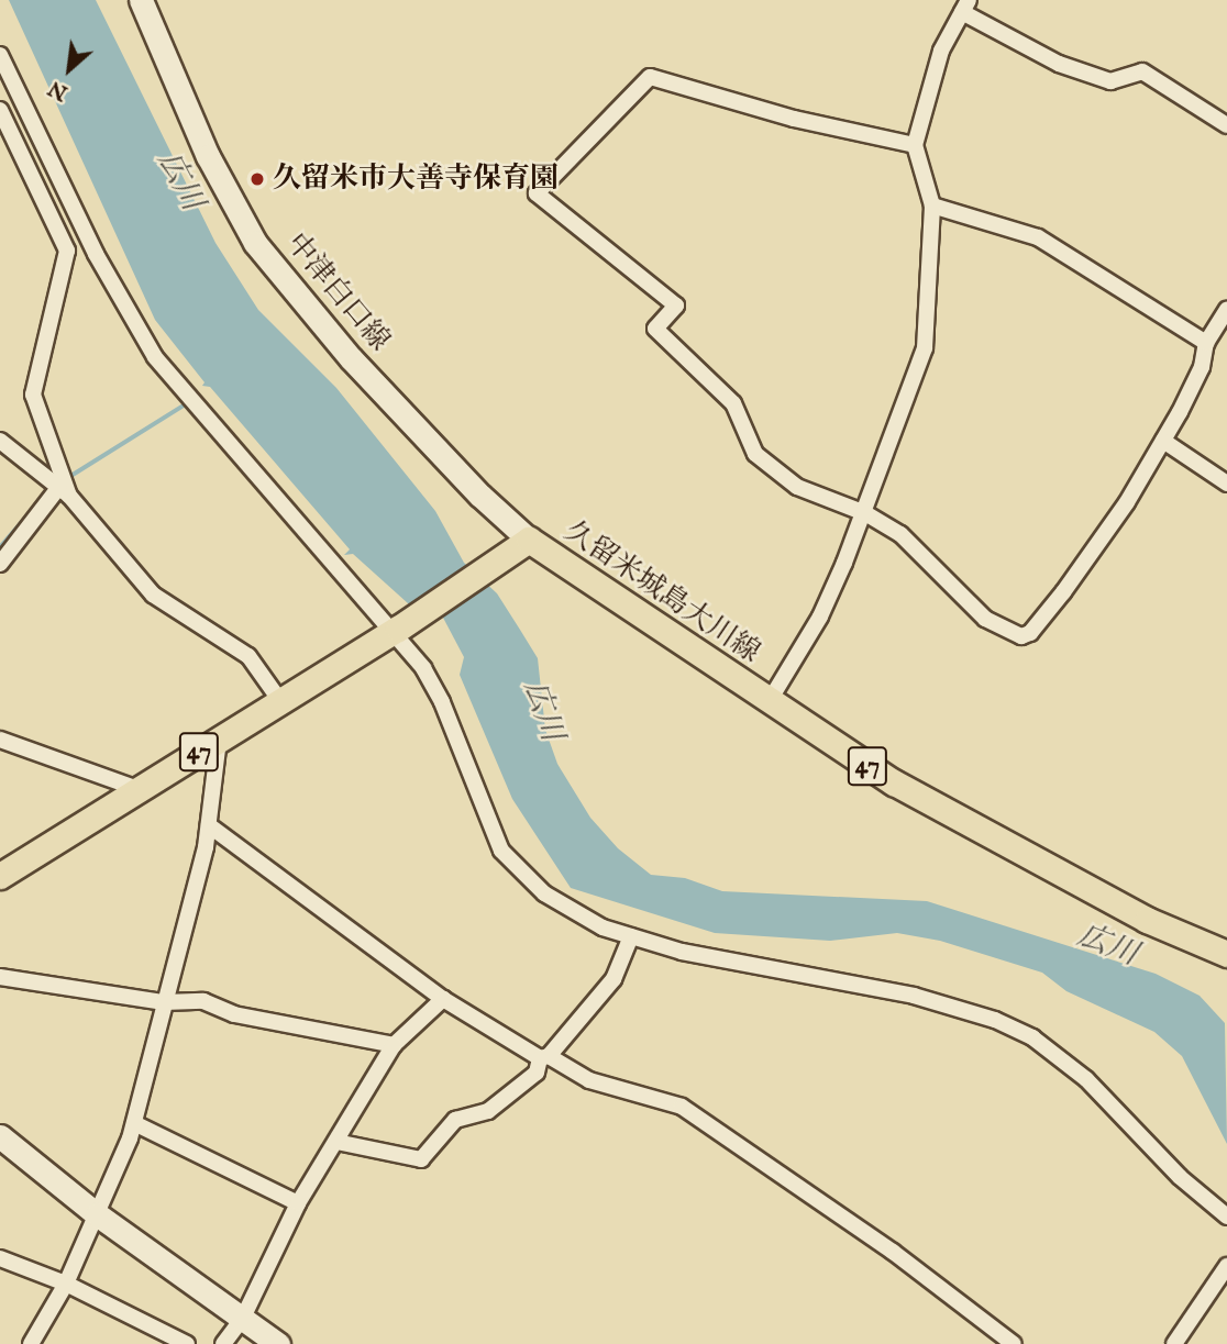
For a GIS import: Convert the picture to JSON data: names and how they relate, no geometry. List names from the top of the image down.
{
  "streets": {
    "main road": ["中津白口線", "久留米城島大川線", "47"]
  },
  "crossings": [
    ["中津白口線", "久留米城島大川線"],
    ["中津白口線", "47"],
    ["久留米城島大川線", "47"]
  ],
  "water": ["広川"],
  "places": ["久留米市大善寺保育園"],
  "north": "bottom left"
}
